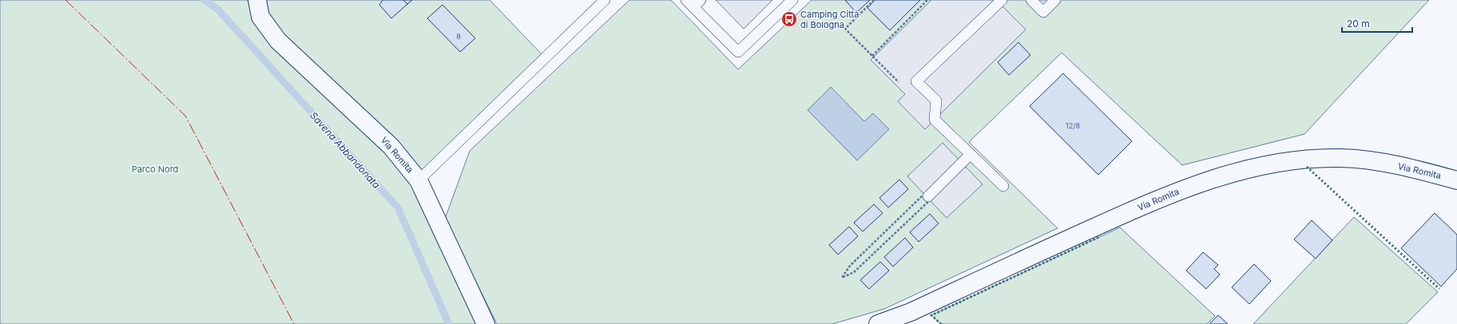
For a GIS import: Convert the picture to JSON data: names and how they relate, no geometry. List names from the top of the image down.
{
  "streets": {
    "street": ["Via Romita"]
  },
  "water": ["Savena Abbandonata"],
  "parks": ["Parco Nord"],
  "places": {
    "bus stop": ["Camping Città di Bologna"]
  },
  "house_numbers": ["8", "12/8"],
  "scale_bar": "20 m"
}
